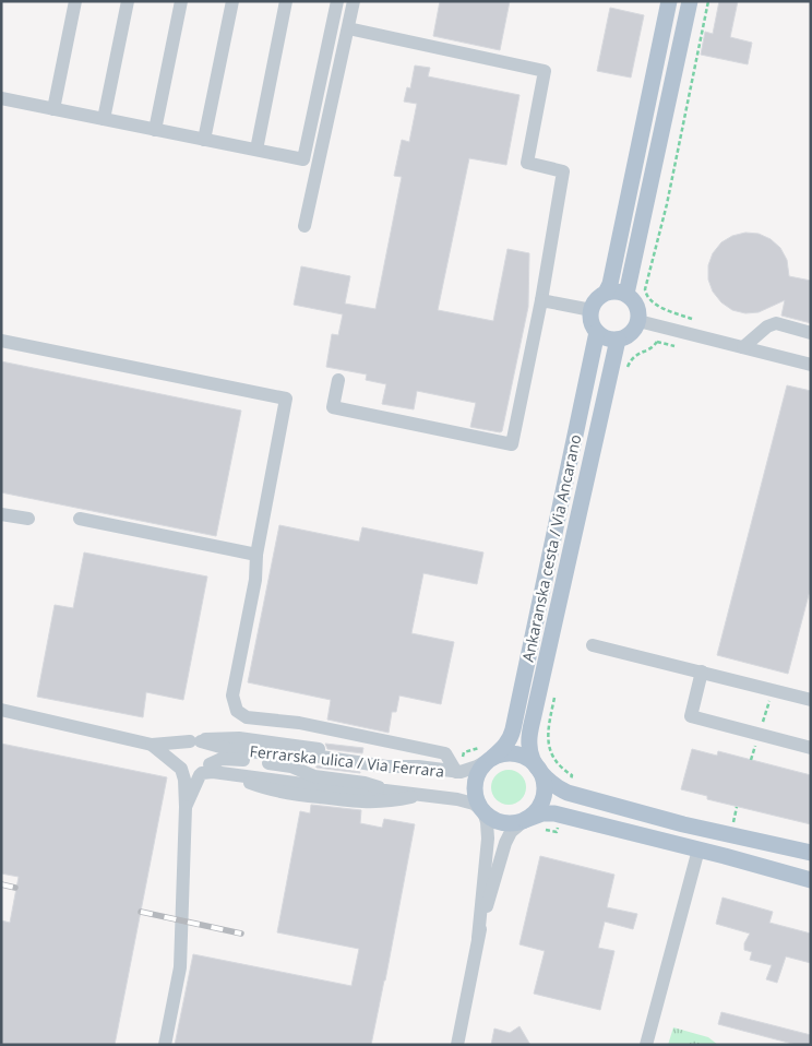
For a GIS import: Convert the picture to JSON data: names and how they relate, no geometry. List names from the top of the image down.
{
  "streets": {
    "main road": ["Ankaranska cesta / Via Ancarano"],
    "street": ["Ferrarska ulica / Via Ferrara"]
  },
  "crossings": [
    ["Ankaranska cesta / Via Ancarano", "Ferrarska ulica / Via Ferrara"]
  ]
}
